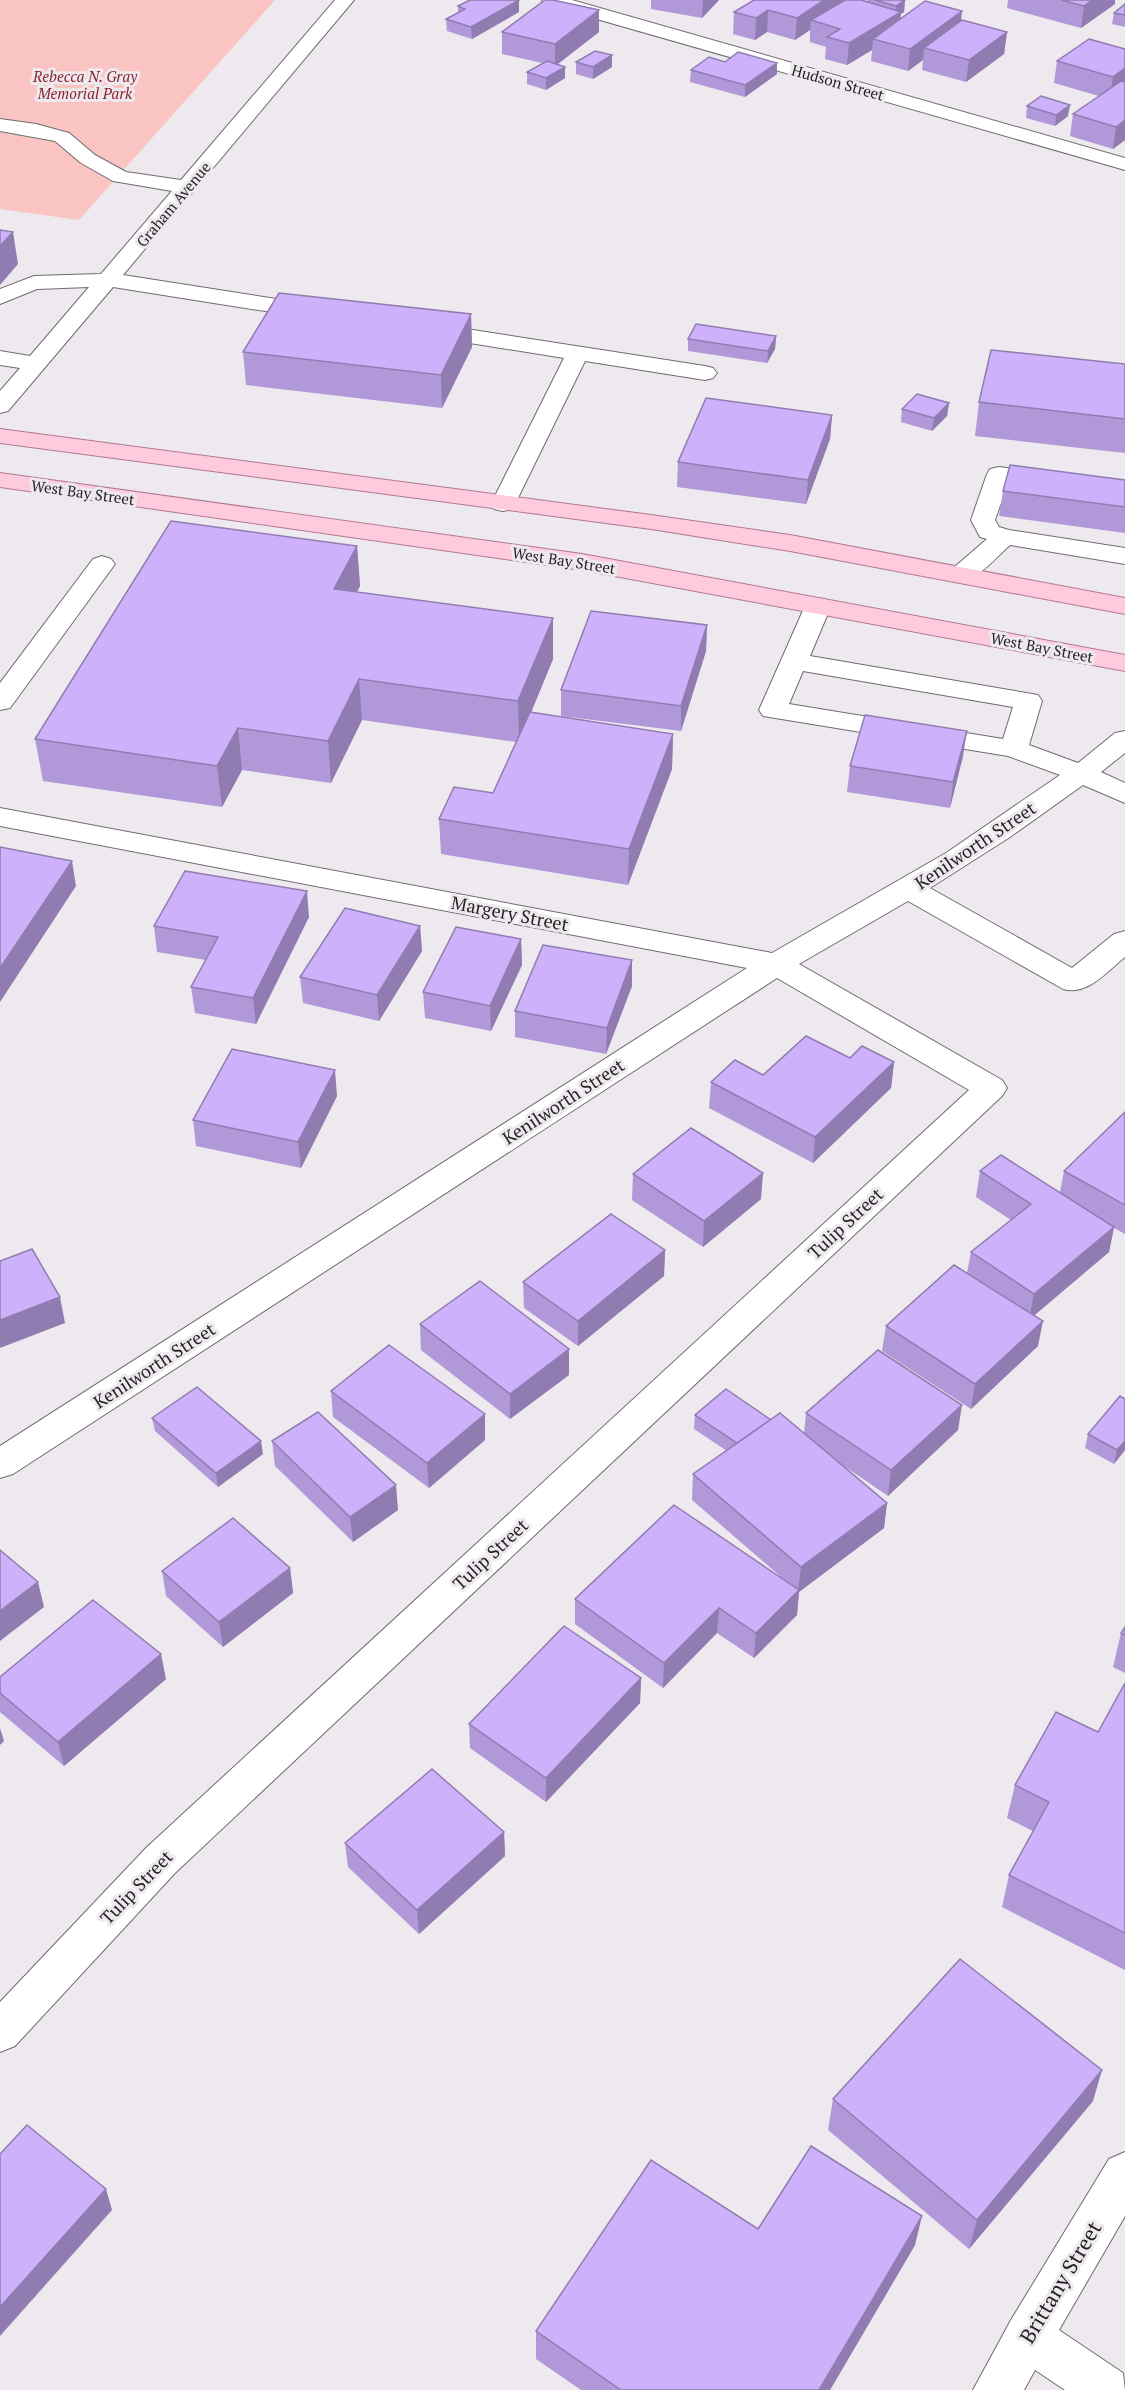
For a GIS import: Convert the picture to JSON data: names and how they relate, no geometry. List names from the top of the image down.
{
  "streets": {
    "main road": ["West Bay Street"],
    "street": [
      "Hudson Street",
      "Graham Avenue",
      "Kenilworth Street",
      "Margery Street",
      "Tulip Street",
      "Brittany Street"
    ]
  },
  "crossings": [
    ["Kenilworth Street", "Margery Street"],
    ["Margery Street", "Tulip Street"]
  ],
  "parks": ["Rebecca N. Gray Memorial Park"]
}
